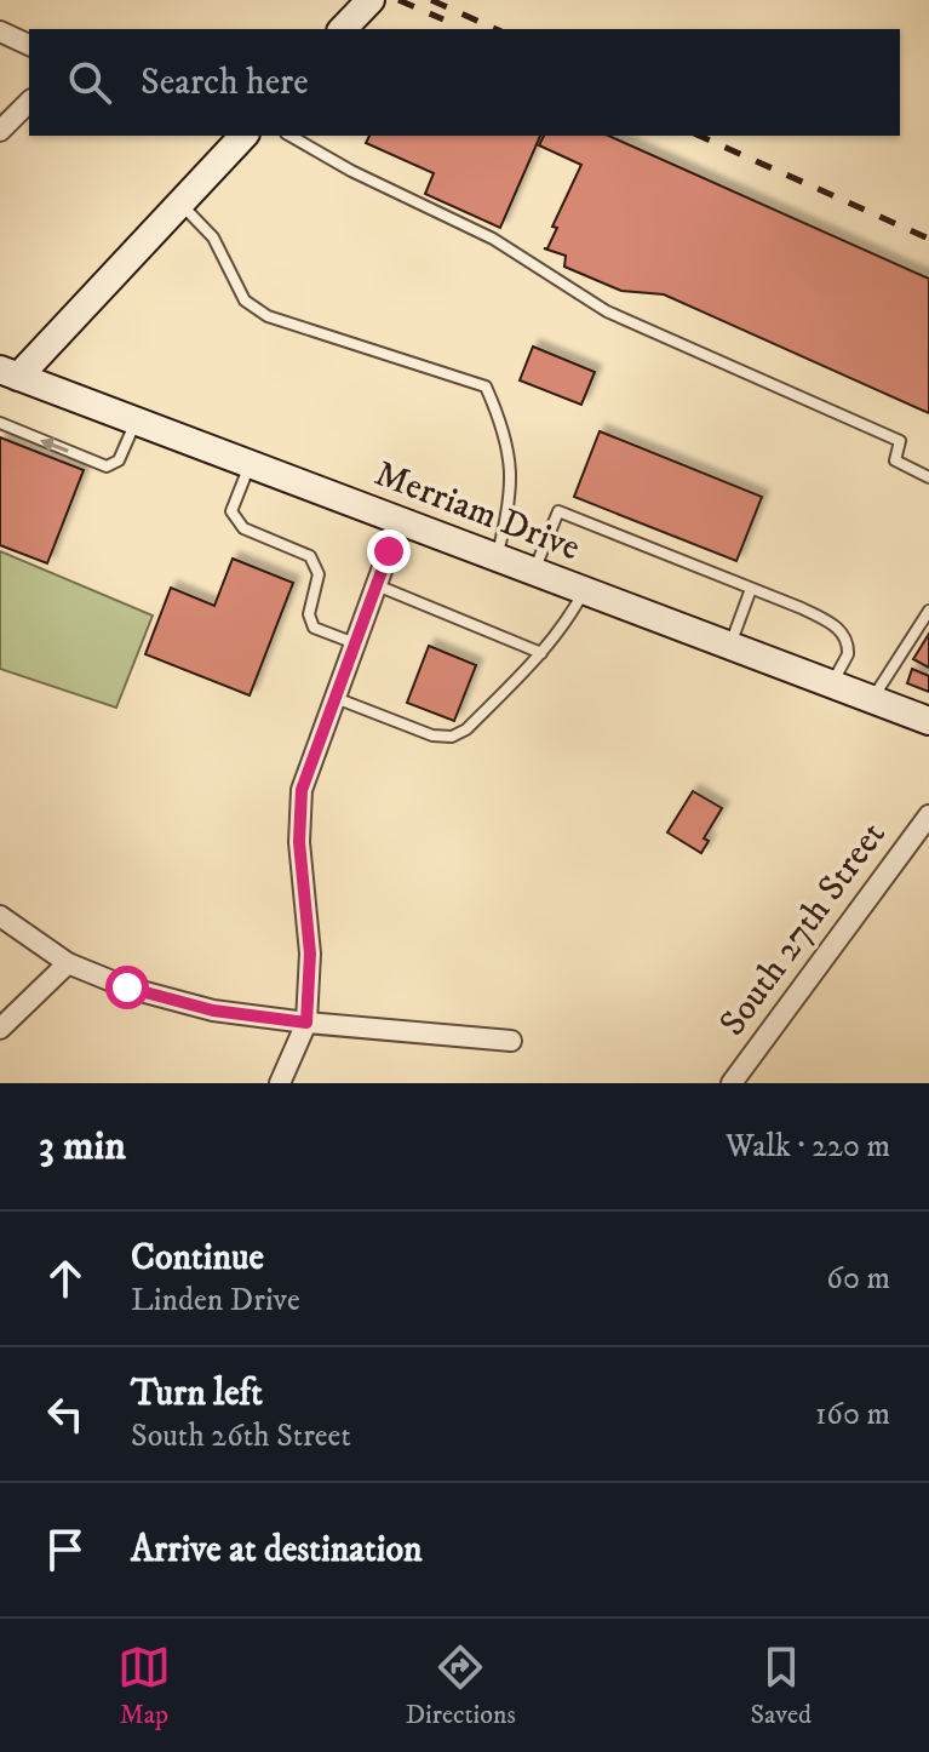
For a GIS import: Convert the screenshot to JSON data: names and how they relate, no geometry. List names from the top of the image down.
{
  "streets": {
    "main road": ["Merriam Drive"],
    "street": ["South 27th Street"]
  },
  "page": {
    "search": "Search here",
    "heading": ["3 min", "Walk · 220 m"],
    "list": [
      ["Continue", "Linden Drive", "60 m"],
      ["Turn left", "South 26th Street", "160 m"],
      "Arrive at destination"
    ],
    "nav": ["Map", "Directions", "Saved"]
  }
}
